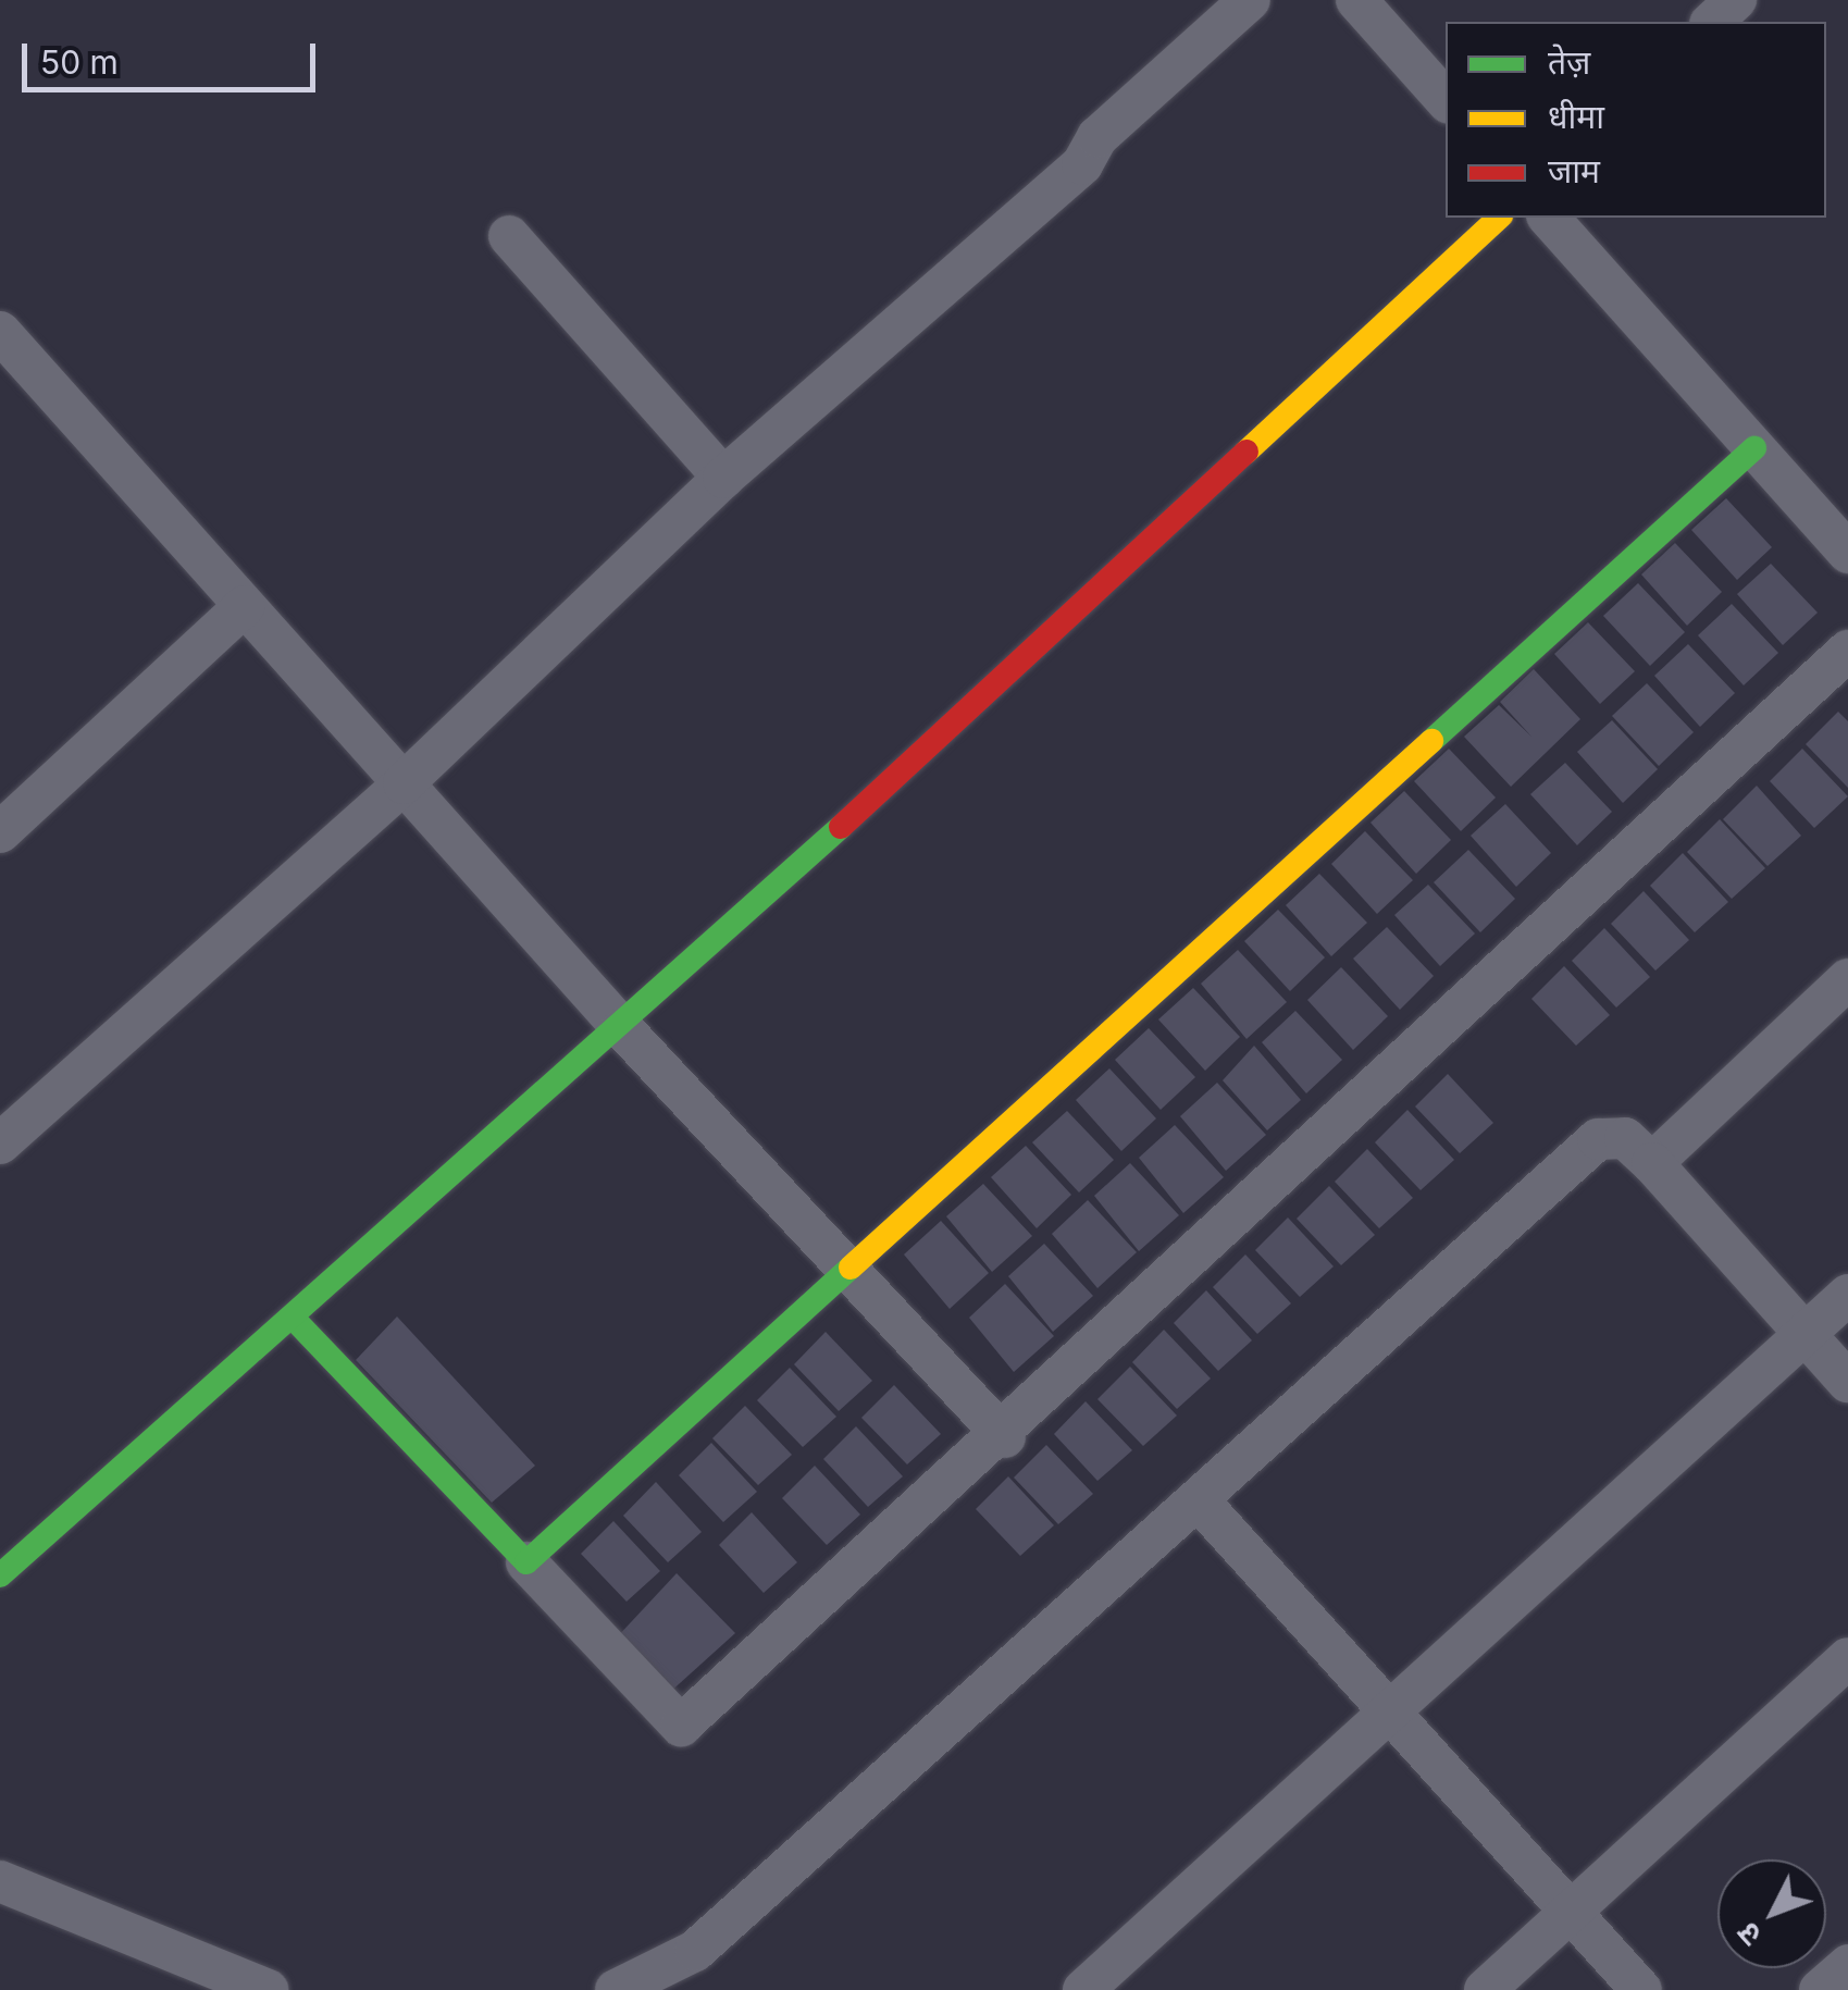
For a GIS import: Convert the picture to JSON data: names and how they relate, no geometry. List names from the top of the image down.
{
  "legend": ["तेज़", "धीमा", "जाम"],
  "scale_bar": "50 m",
  "north": "bottom left"
}
